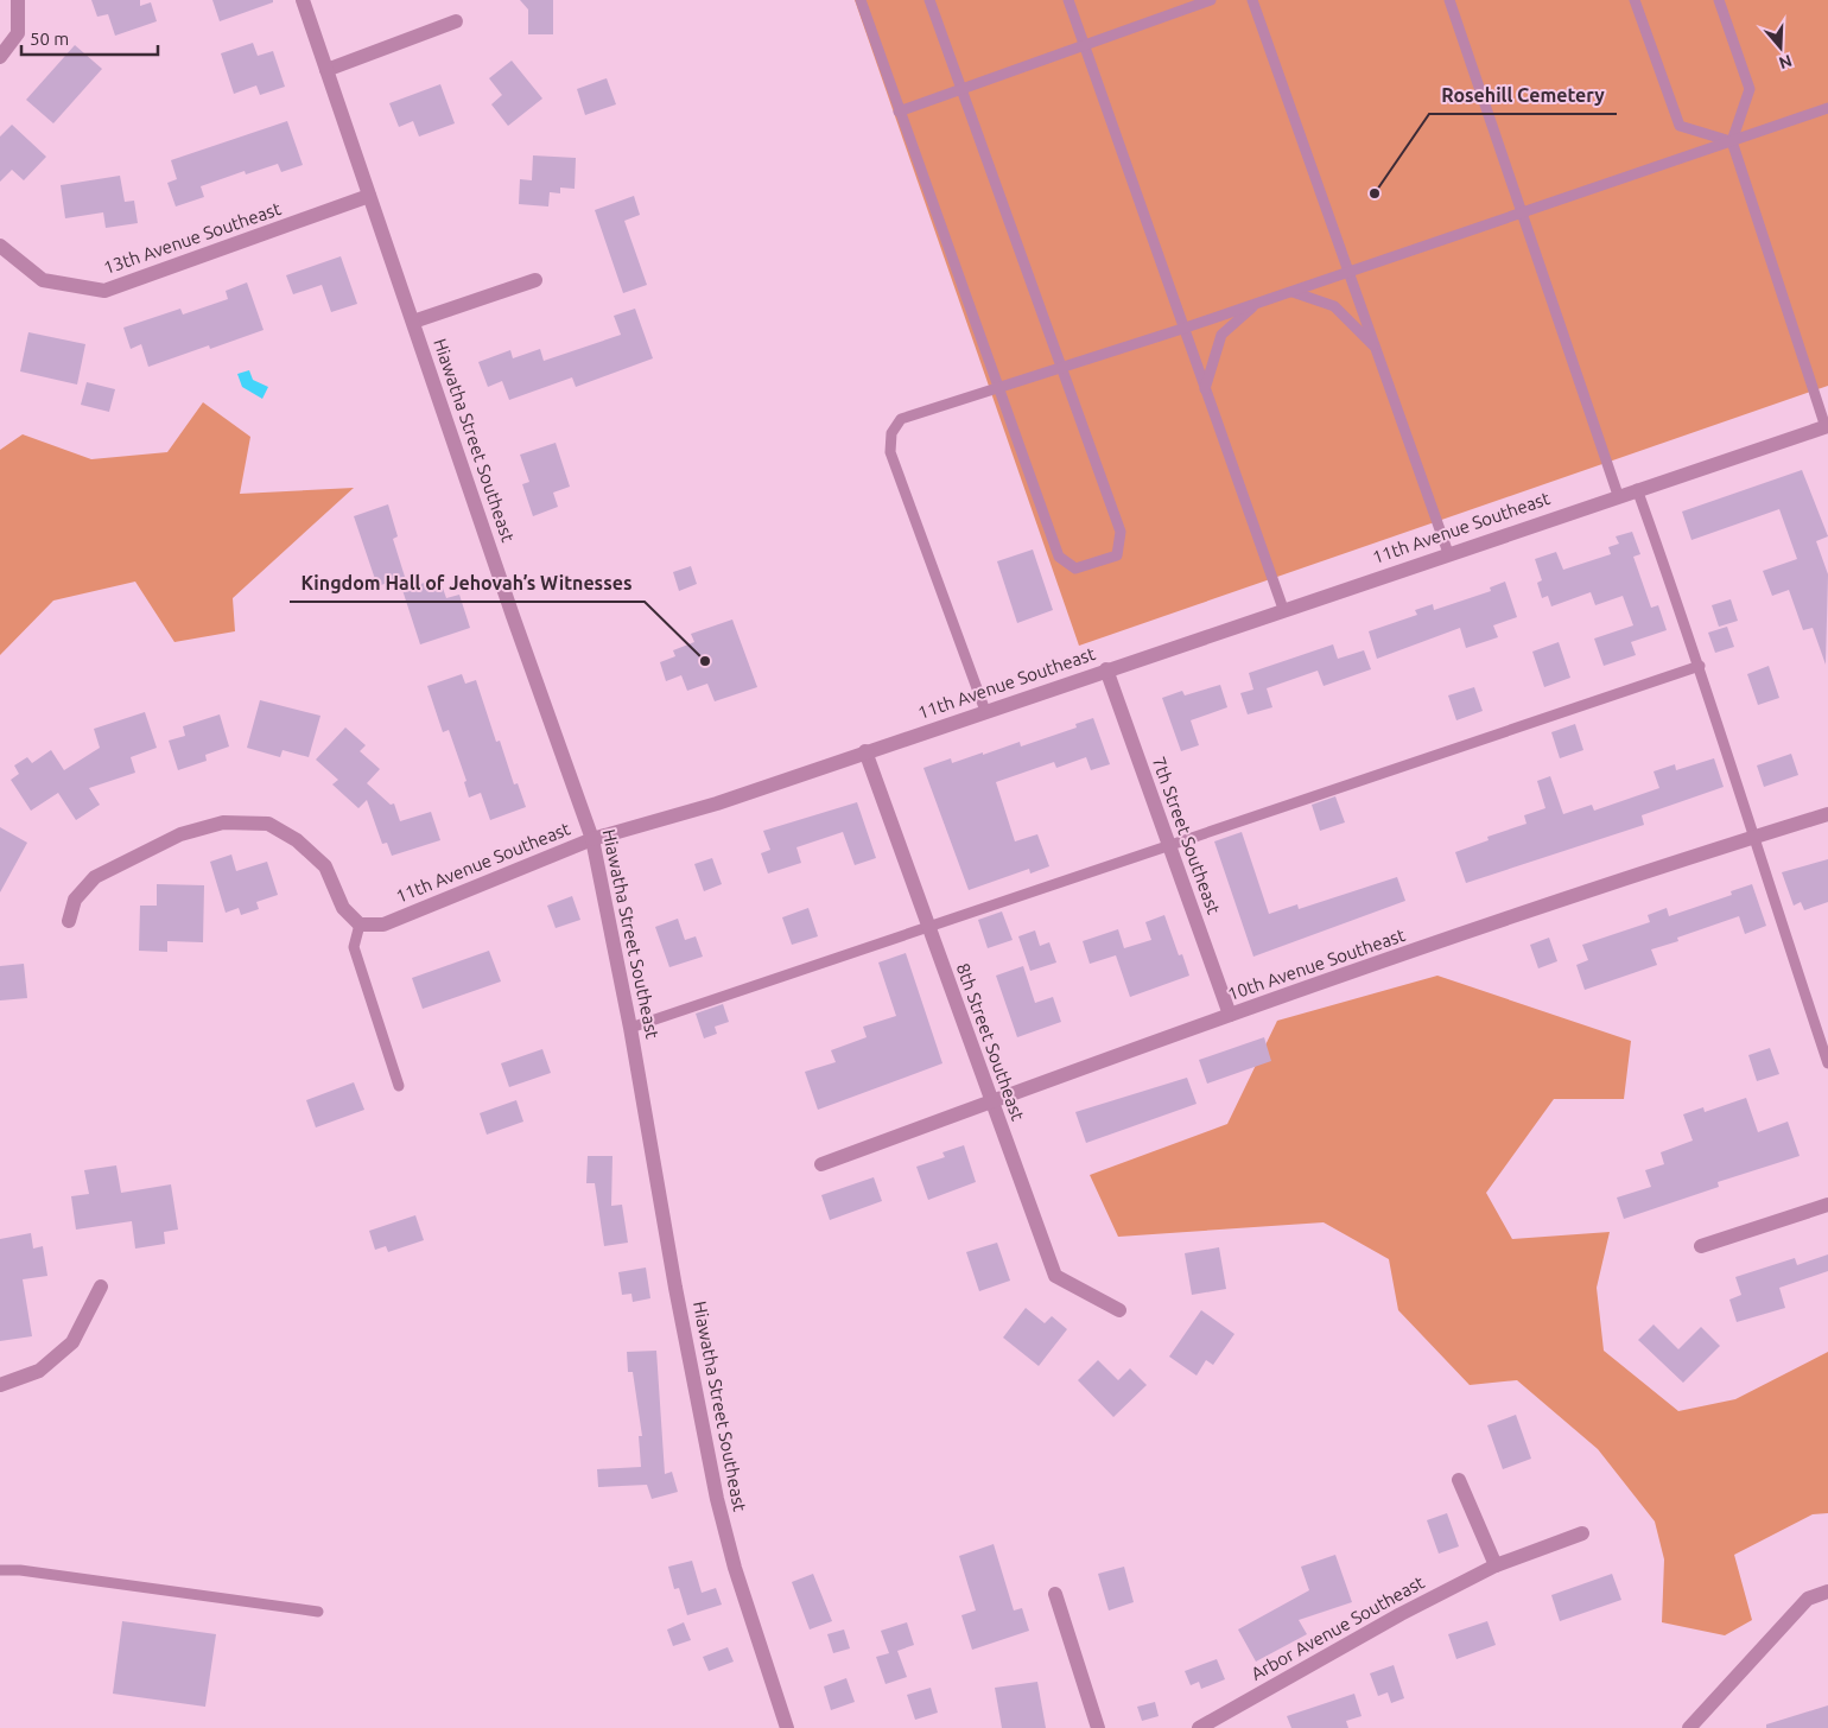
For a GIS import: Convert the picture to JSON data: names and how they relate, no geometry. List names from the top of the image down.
{
  "streets": {
    "street": [
      "13th Avenue Southeast",
      "Hiawatha Street Southeast",
      "11th Avenue Southeast",
      "7th Street Southeast",
      "10th Avenue Southeast",
      "8th Street Southeast",
      "Arbor Avenue Southeast"
    ]
  },
  "crossings": [
    ["13th Avenue Southeast", "Hiawatha Street Southeast"],
    ["Hiawatha Street Southeast", "11th Avenue Southeast"],
    ["11th Avenue Southeast", "7th Street Southeast"],
    ["11th Avenue Southeast", "8th Street Southeast"],
    ["7th Street Southeast", "10th Avenue Southeast"],
    ["10th Avenue Southeast", "8th Street Southeast"]
  ],
  "places": ["Rosehill Cemetery", "Kingdom Hall of Jehovah’s Witnesses"],
  "scale_bar": "50 m",
  "north": "bottom"
}
